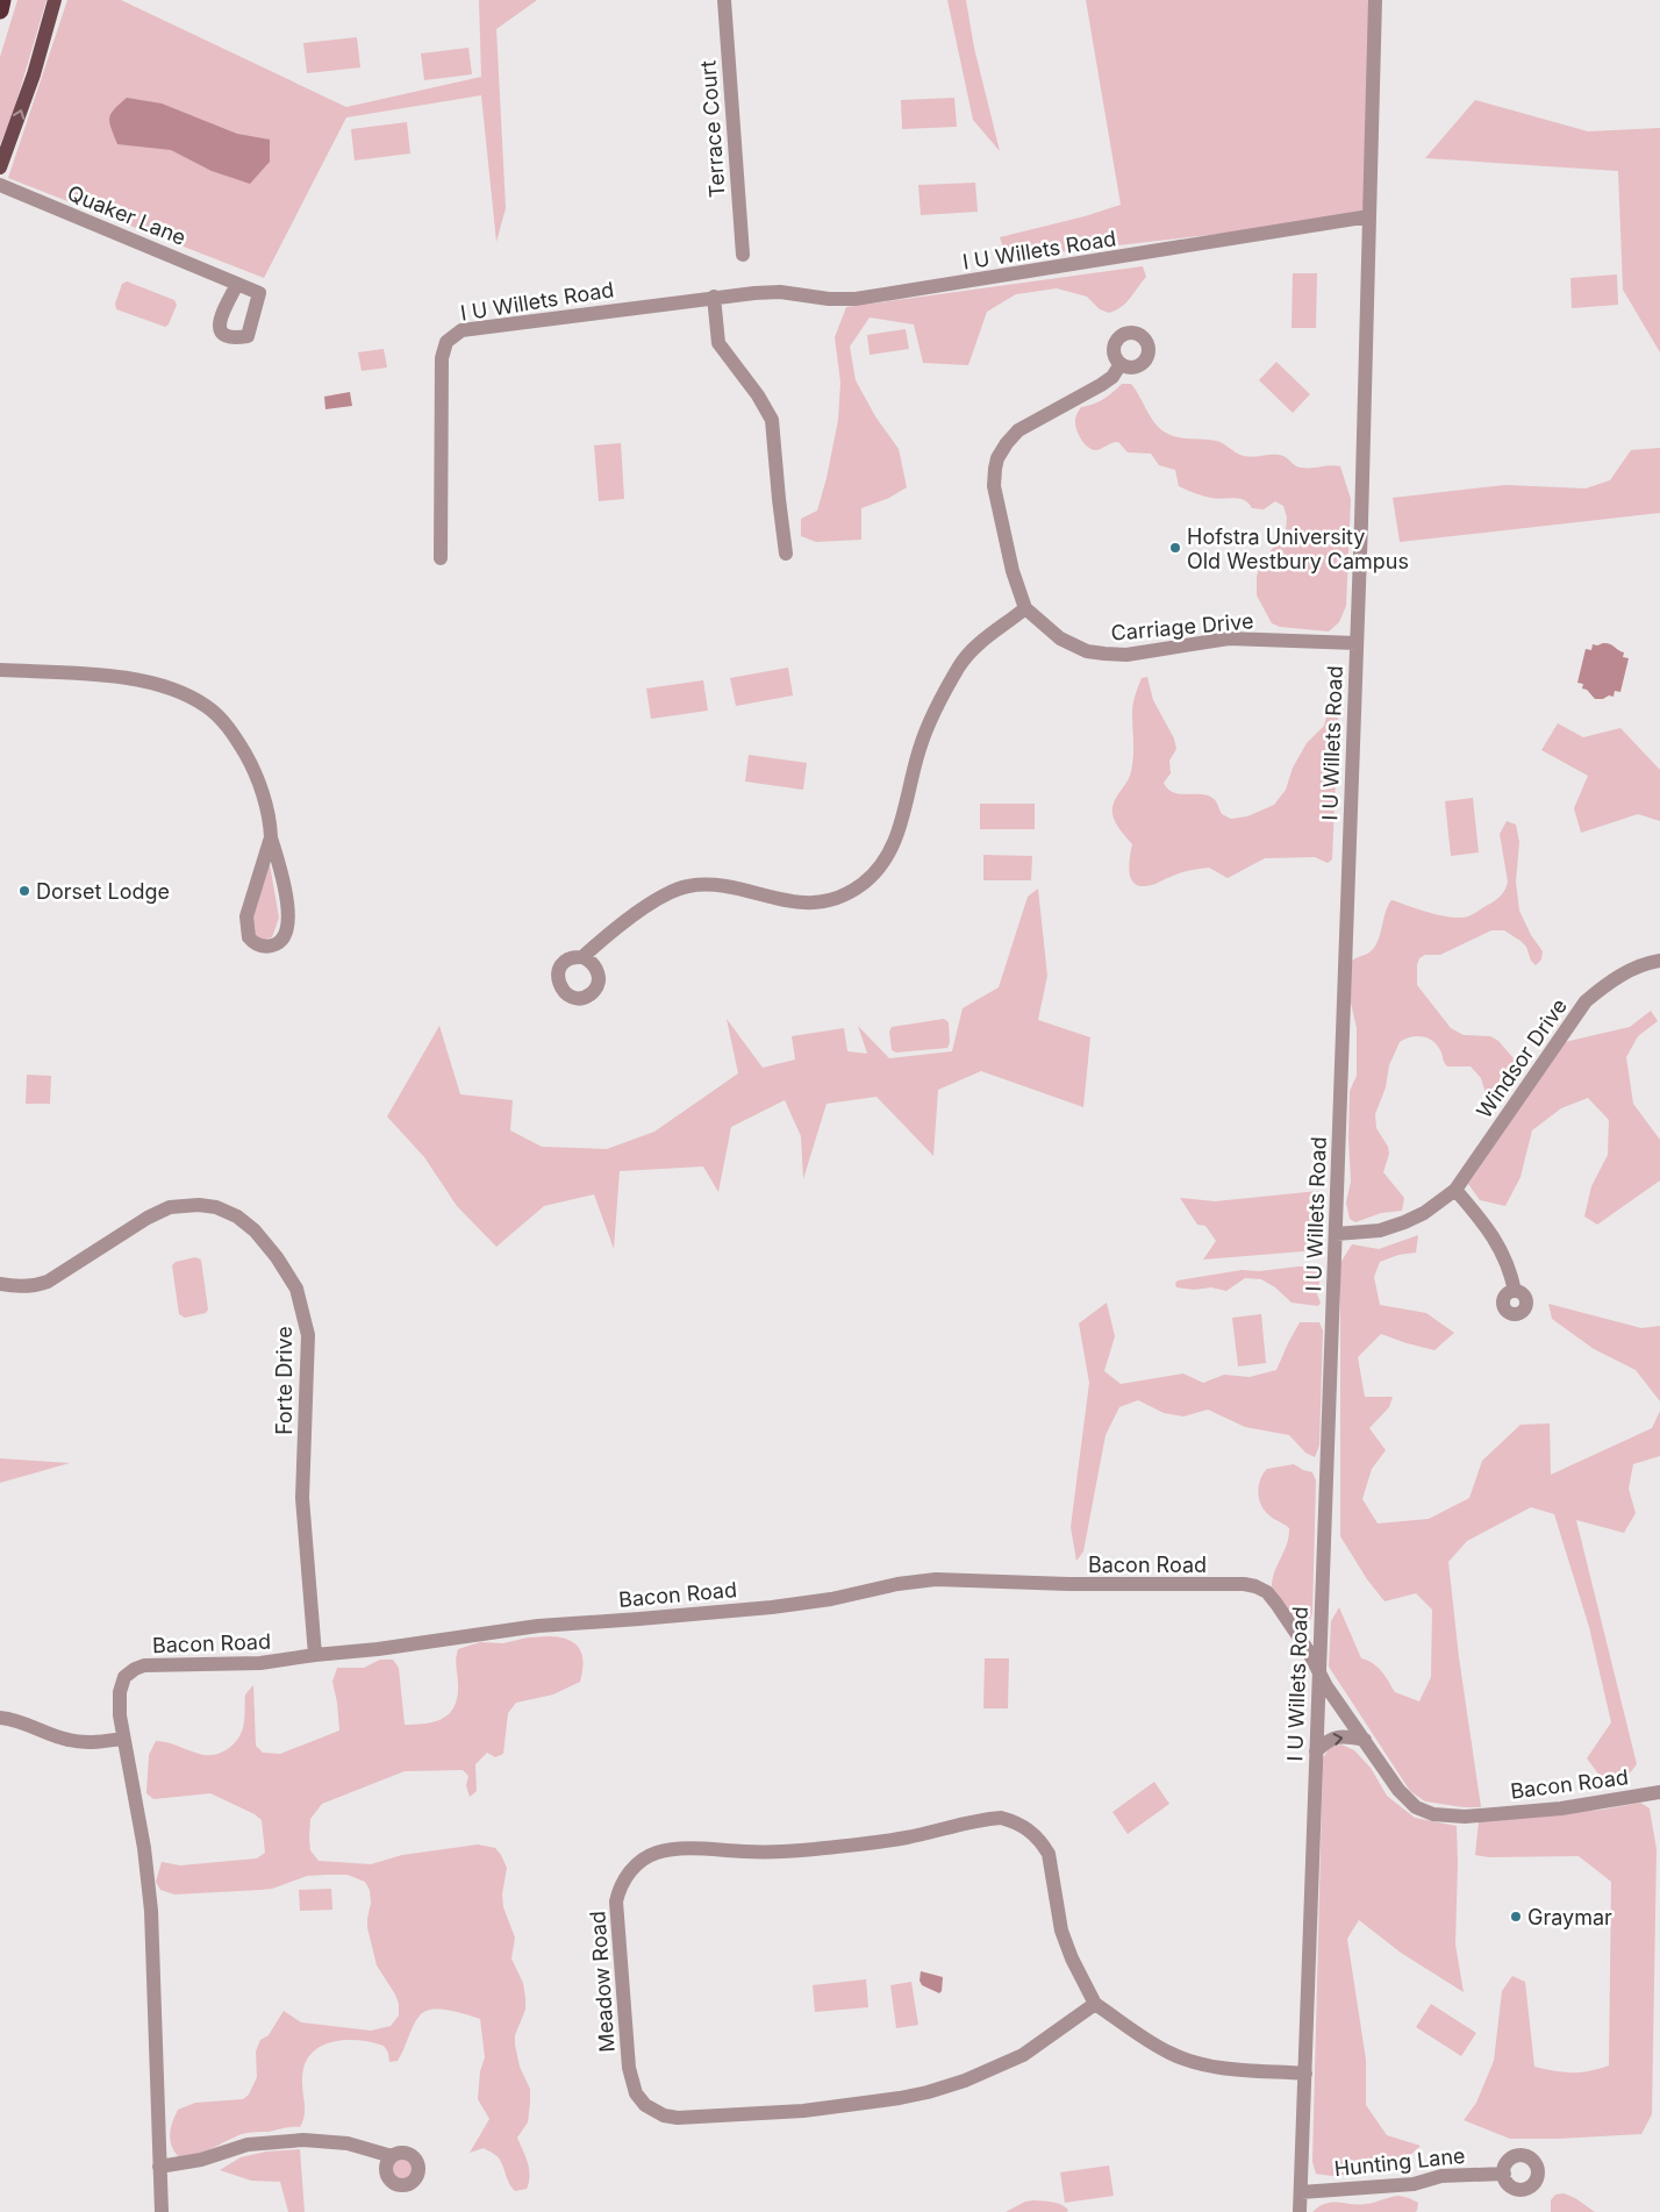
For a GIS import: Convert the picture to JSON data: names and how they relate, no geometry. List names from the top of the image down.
{
  "streets": {
    "street": [
      "Terrace Court",
      "Quaker Lane",
      "I U Willets Road",
      "Carriage Drive",
      "Windsor Drive",
      "Forte Drive",
      "Bacon Road",
      "Meadow Road",
      "Hunting Lane"
    ]
  },
  "crossings": [
    ["I U Willets Road", "Carriage Drive"],
    ["I U Willets Road", "Windsor Drive"],
    ["I U Willets Road", "Bacon Road"],
    ["I U Willets Road", "Meadow Road"],
    ["I U Willets Road", "Hunting Lane"],
    ["Forte Drive", "Bacon Road"]
  ],
  "places": ["Hofstra University Old Westbury Campus", "Dorset Lodge", "Graymar"]
}
